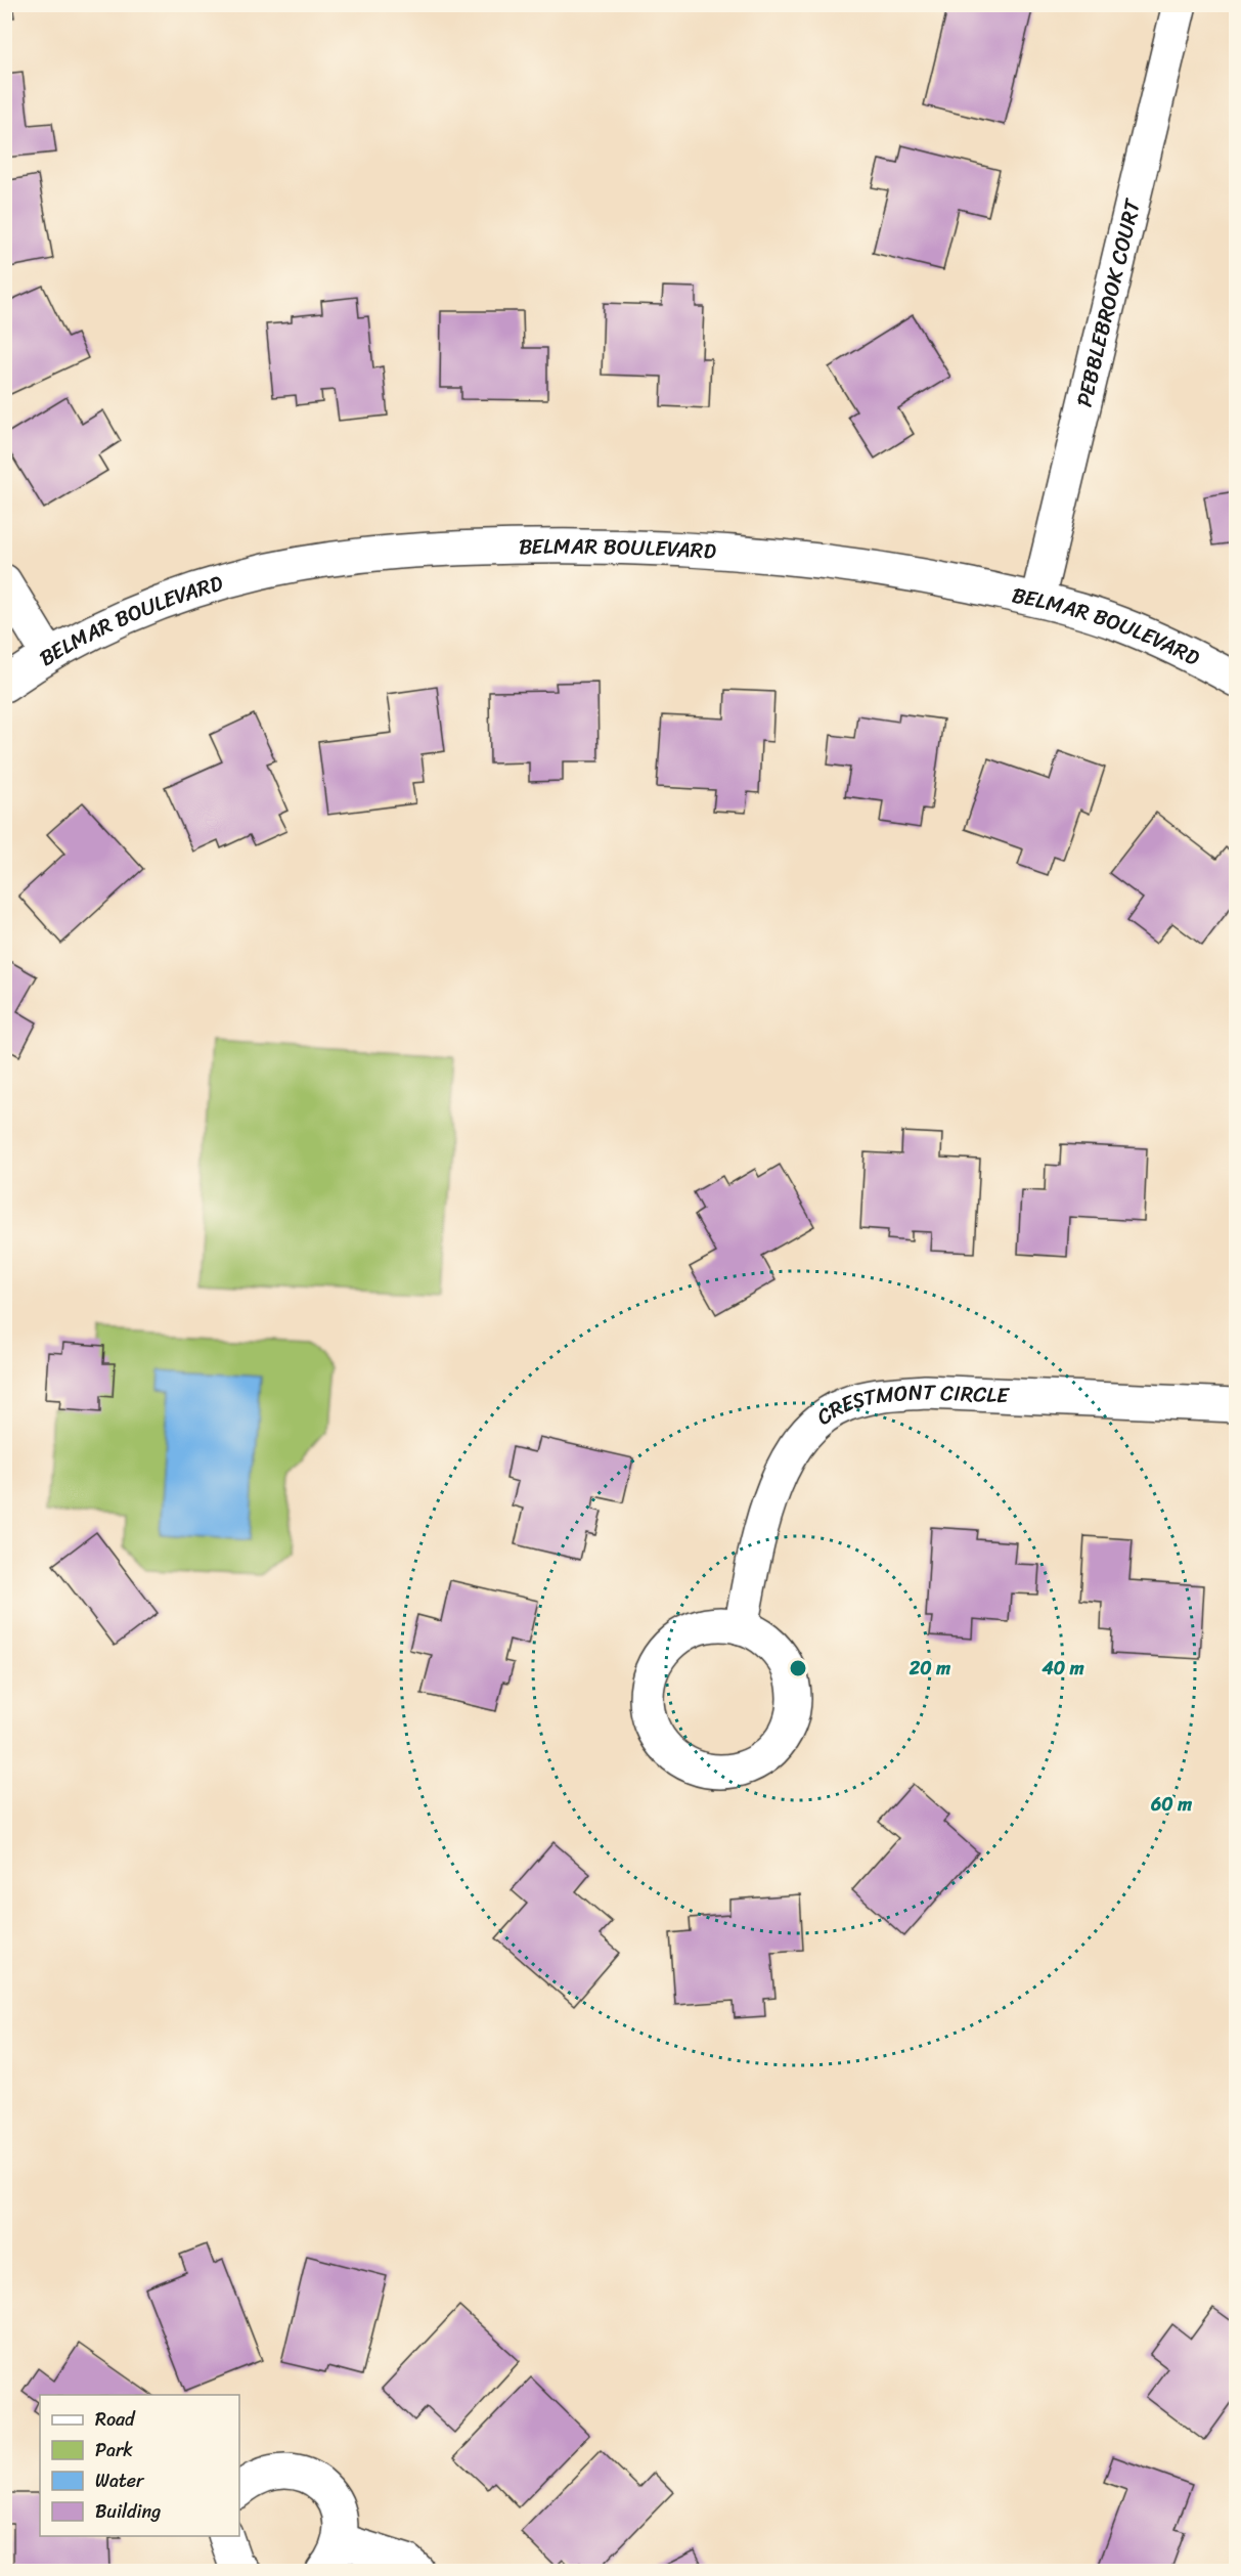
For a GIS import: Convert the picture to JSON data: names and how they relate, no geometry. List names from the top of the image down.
{
  "streets": {
    "street": ["PEBBLEBROOK COURT", "BELMAR BOULEVARD", "CRESTMONT CIRCLE"]
  },
  "crossings": [
    ["PEBBLEBROOK COURT", "BELMAR BOULEVARD"]
  ],
  "legend": [
    "Road",
    "Park",
    "Water",
    "Building"
  ],
  "rings": ["20 m", "40 m", "60 m"]
}
